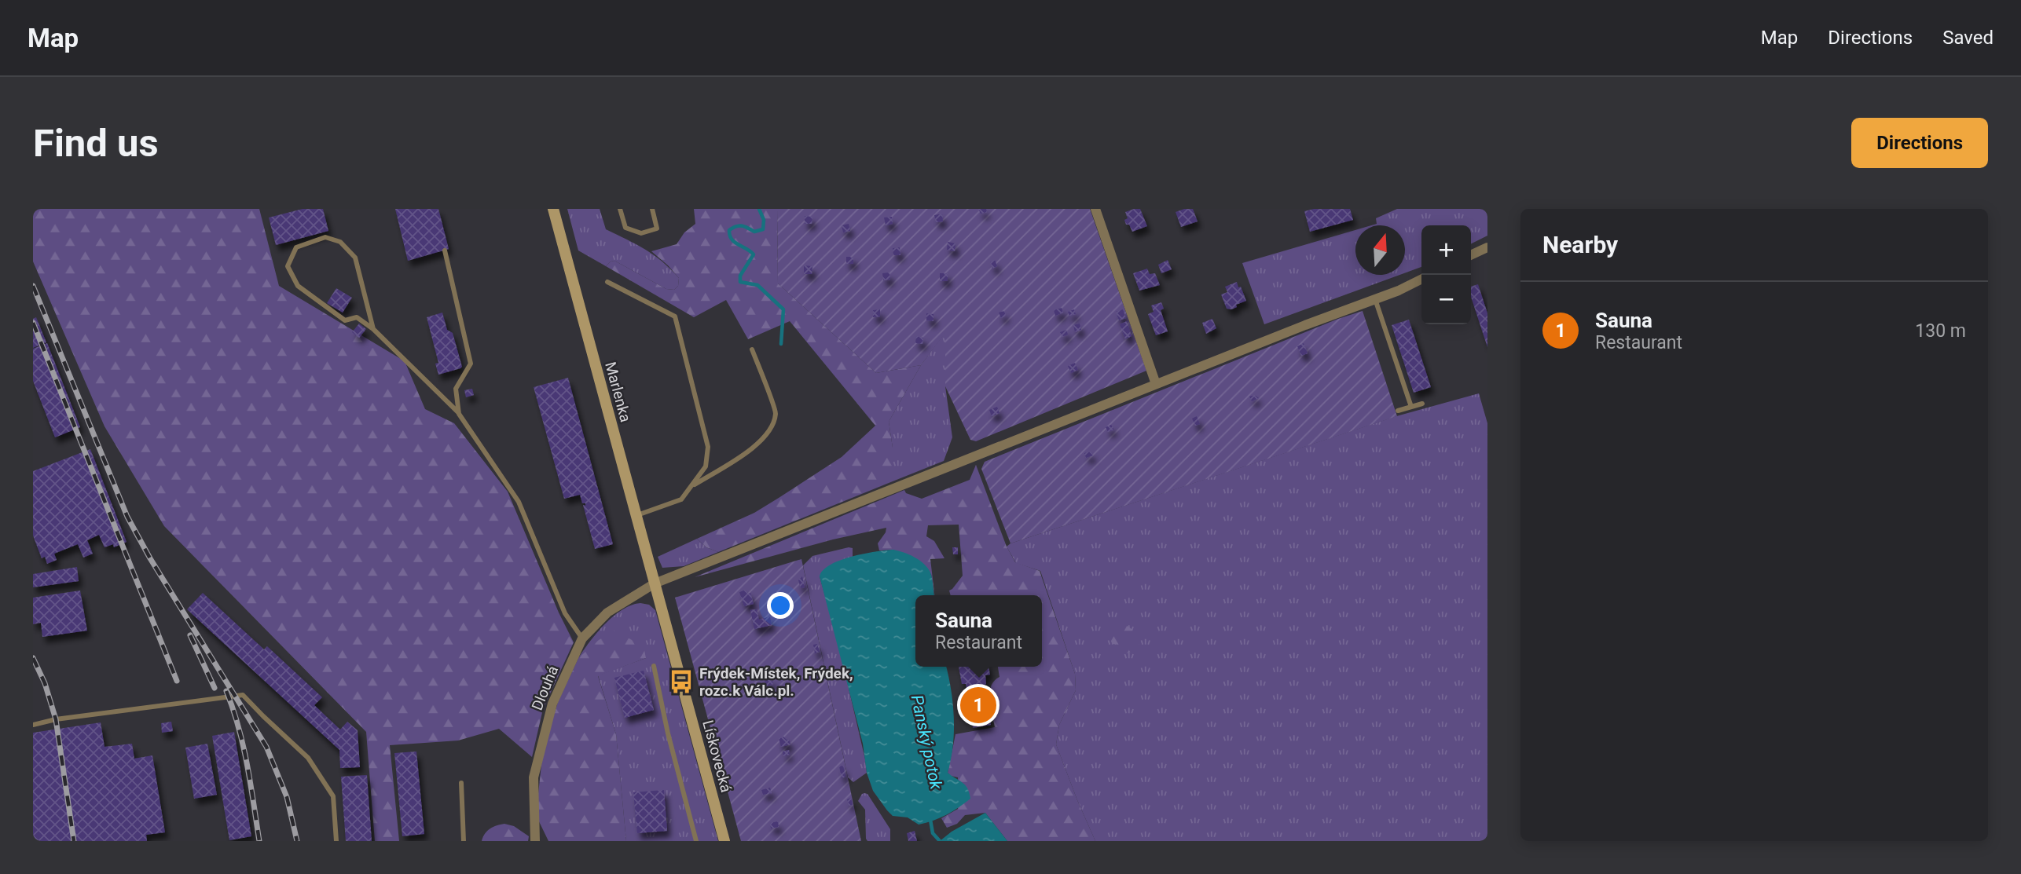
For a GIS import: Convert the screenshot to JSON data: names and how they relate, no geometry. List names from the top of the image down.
{
  "streets": {
    "main road": ["Marlenka", "Lískovecká"],
    "street": ["Dlouhá"]
  },
  "crossings": [
    ["Marlenka", "Dlouhá"],
    ["Marlenka", "Lískovecká"],
    ["Dlouhá", "Lískovecká"]
  ],
  "water": ["Panský potok"],
  "places": {
    "bus stop": ["Frýdek-Místek, Frýdek, rozc.k Válc.pl."]
  },
  "north": "top",
  "page": {
    "header": "Map",
    "nav": ["Map", "Directions", "Saved"],
    "buttons": "Directions",
    "title": "Find us",
    "heading": "Nearby",
    "map_buttons": ["+", "−"],
    "list": [
      {
        "mark": "1",
        "name": "Sauna",
        "note": "Restaurant",
        "value": "130 m"
      }
    ],
    "popup": ["Sauna", "Restaurant"],
    "pins": "1"
  }
}
